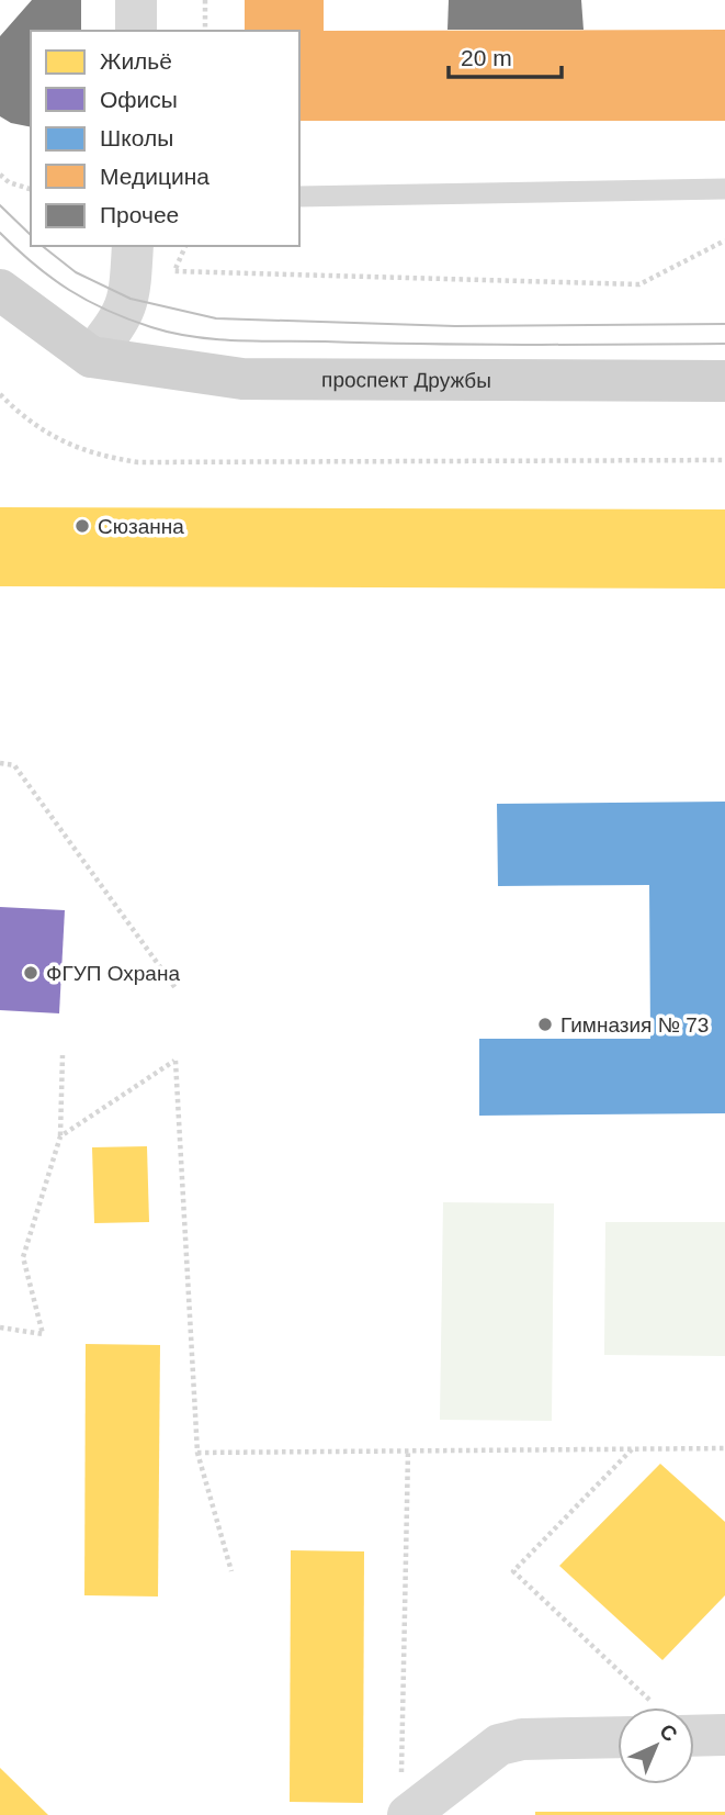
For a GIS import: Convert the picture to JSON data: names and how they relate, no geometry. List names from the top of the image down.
{
  "streets": {
    "main road": ["проспект Дружбы"]
  },
  "places": ["Сюзанна", "ФГУП Охрана", "Гимназия № 73"],
  "legend": [
    "Жильё",
    "Офисы",
    "Школы",
    "Медицина",
    "Прочее"
  ],
  "scale_bar": "20 m",
  "north": "top right"
}
